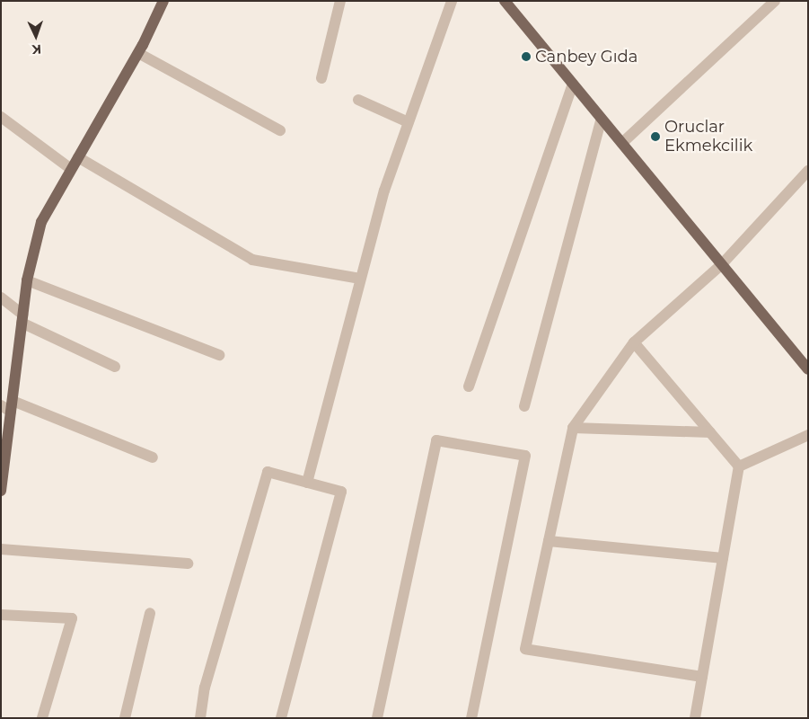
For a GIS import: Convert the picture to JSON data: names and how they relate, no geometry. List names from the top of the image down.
{
  "places": ["Canbey Gıda", "Oruclar Ekmekcilik"],
  "north": "bottom"
}
